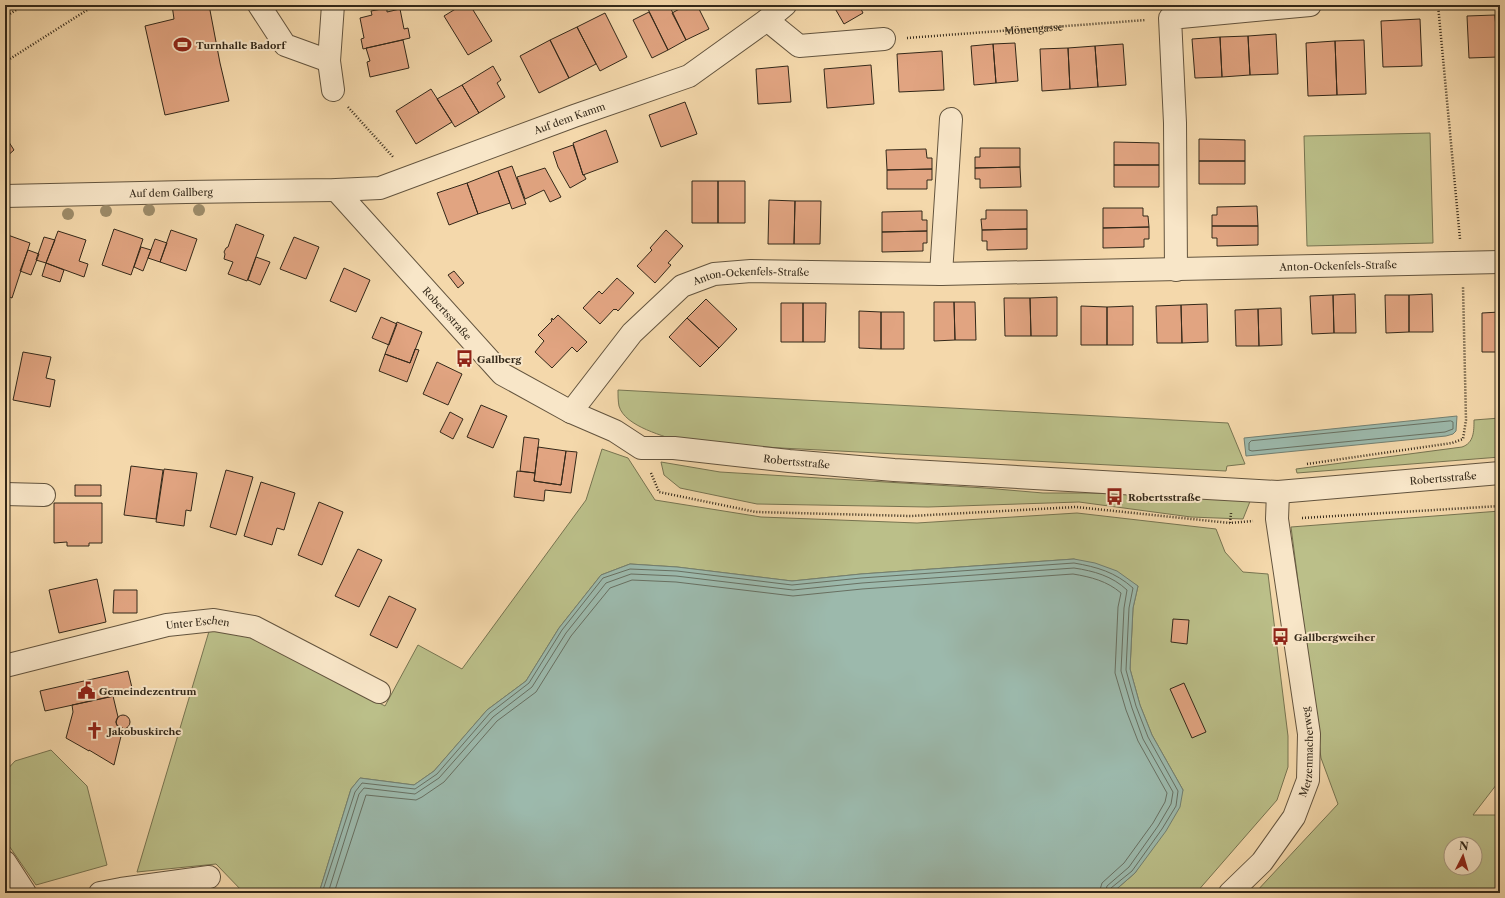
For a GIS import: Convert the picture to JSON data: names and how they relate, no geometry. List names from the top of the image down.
{
  "streets": {
    "street": [
      "Auf dem Kamm",
      "Auf dem Gallberg",
      "Anton-Ockenfels-Straße",
      "Robertsstraße",
      "Unter Eschen",
      "Metzenmacherweg"
    ],
    "path": ["Mönengasse"]
  },
  "crossings": [
    ["Auf dem Kamm", "Auf dem Gallberg"],
    ["Auf dem Kamm", "Robertsstraße"],
    ["Auf dem Gallberg", "Robertsstraße"],
    ["Anton-Ockenfels-Straße", "Robertsstraße"],
    ["Robertsstraße", "Metzenmacherweg"]
  ],
  "places": {
    "sports": ["Turnhalle Badorf"],
    "bus stop": ["Gallberg", "Robertsstraße", "Gallbergweiher"],
    "public building": ["Gemeindezentrum"],
    "church": ["Jakobuskirche"]
  },
  "north": "top"
}
